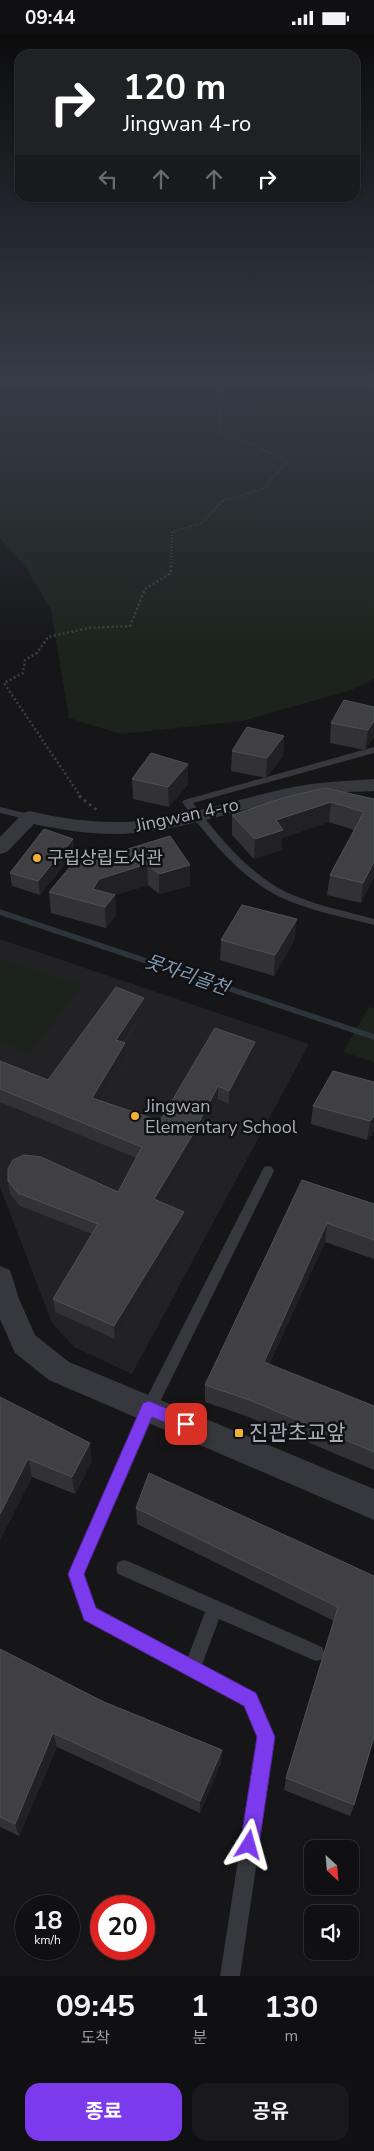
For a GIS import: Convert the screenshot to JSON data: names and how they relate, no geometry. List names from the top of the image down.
{
  "streets": {
    "street": ["Jingwan 4-ro"]
  },
  "water": ["못자리골천"],
  "places": {
    "other": ["구립상립도서관", "Jingwan Elementary School"],
    "transit": ["진관초교앞"]
  },
  "north": "bottom right",
  "page": {
    "status": "09:44",
    "turn": ["120 m", "Jingwan 4-ro"],
    "speed": "18 km/h",
    "limit": "20",
    "eta": [
      "09:45",
      "도착",
      "1",
      "분",
      "130",
      "m"
    ],
    "buttons": ["종료", "공유"]
  }
}
